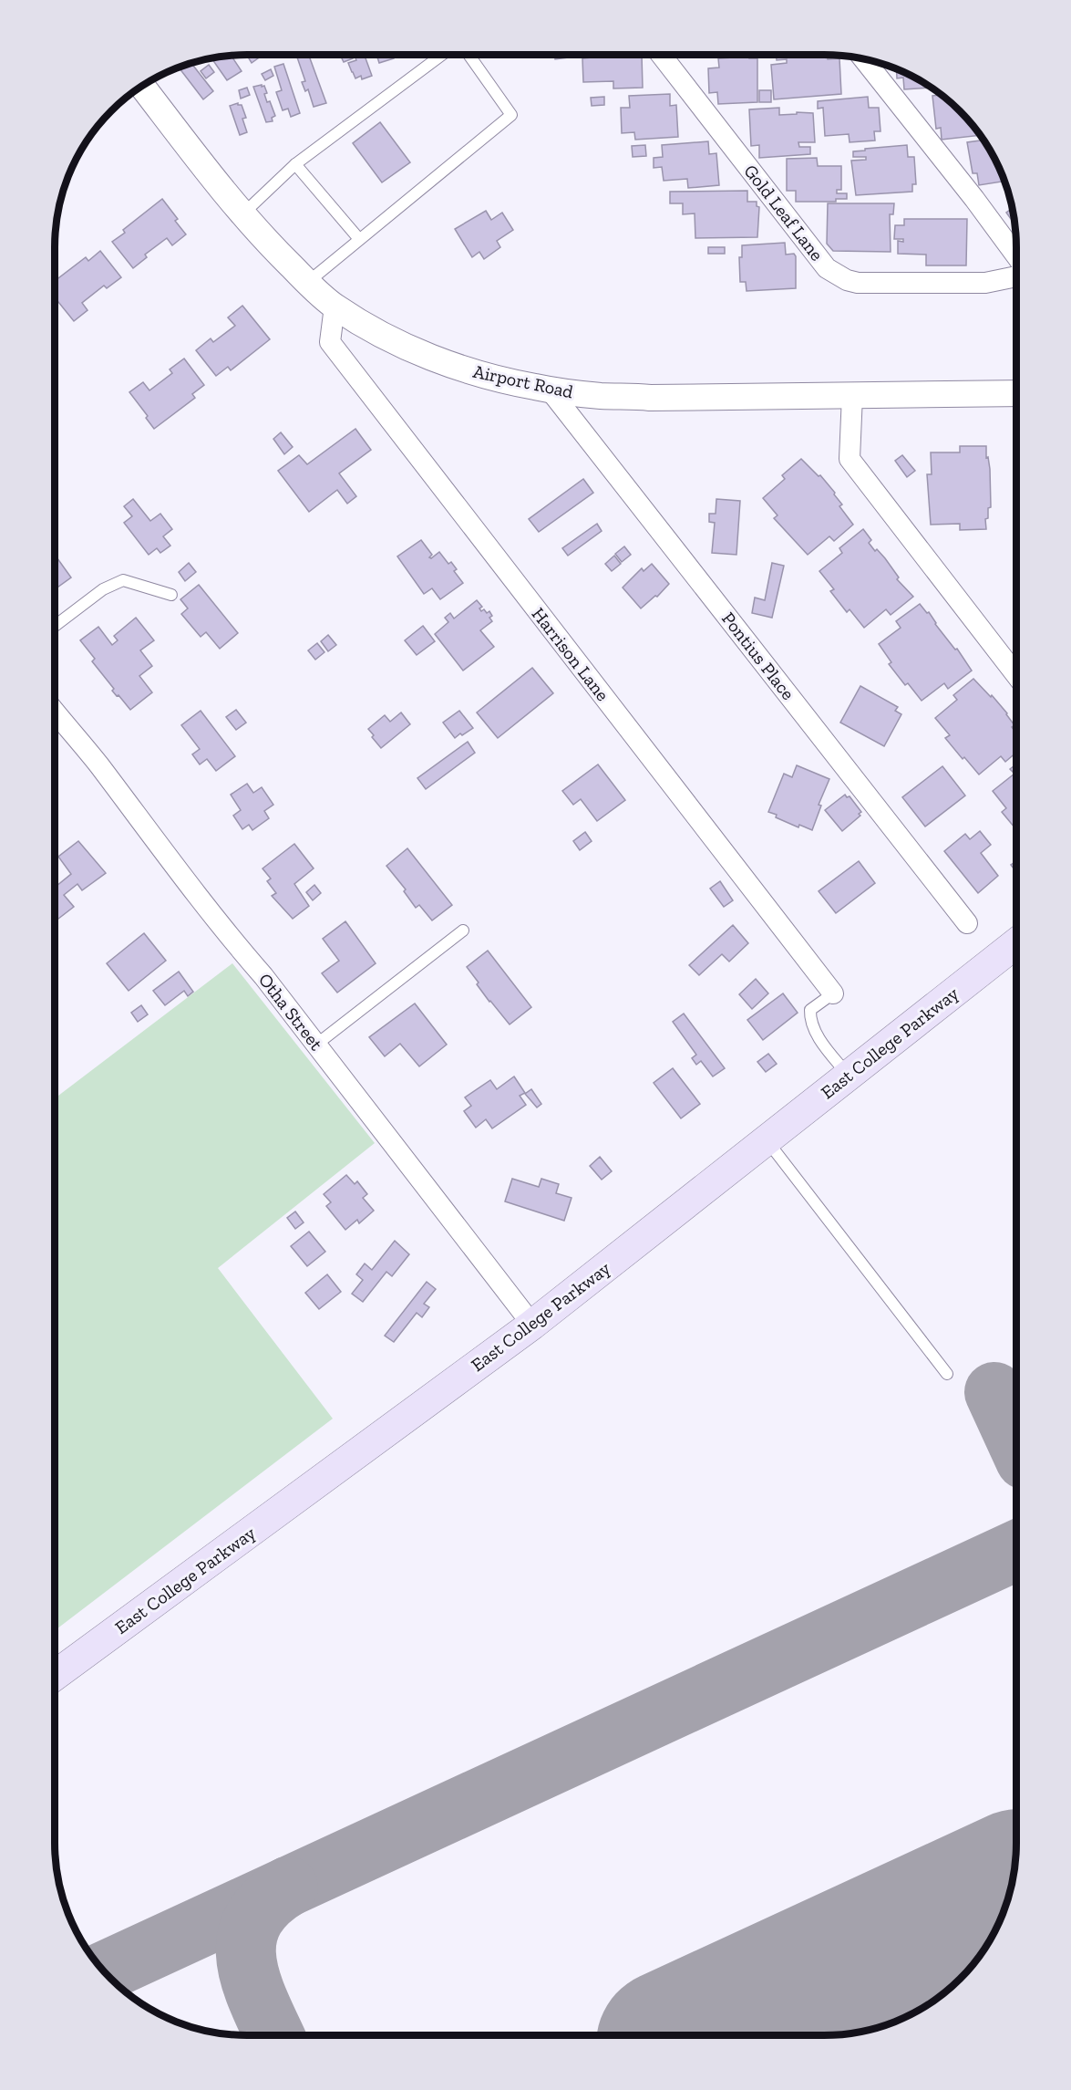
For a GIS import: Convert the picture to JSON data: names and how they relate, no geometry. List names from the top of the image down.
{
  "streets": {
    "main road": ["East College Parkway"],
    "street": [
      "Gold Leaf Lane",
      "Airport Road",
      "Harrison Lane",
      "Pontius Place",
      "Otha Street"
    ]
  },
  "crossings": [
    ["Airport Road", "Harrison Lane"],
    ["Airport Road", "Pontius Place"],
    ["Otha Street", "East College Parkway"]
  ]
}
